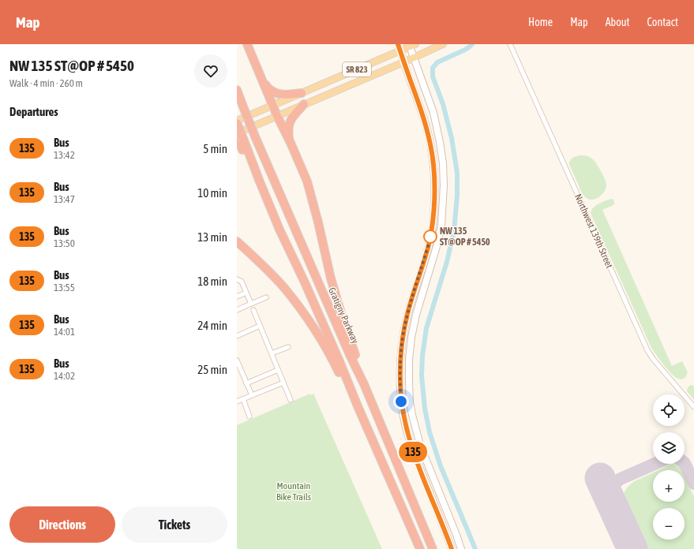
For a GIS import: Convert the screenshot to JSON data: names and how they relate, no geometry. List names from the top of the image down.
{
  "streets": {
    "highway": ["Gratigny Parkway"],
    "main road": ["SR 823"],
    "street": ["Northwest 139th Street"]
  },
  "parks": ["Mountain Bike Trails"],
  "places": ["NW 135 ST@OP # 5450"],
  "lines": ["bus line 135"],
  "page": {
    "header": "Map",
    "nav": [
      "Home",
      "Map",
      "About",
      "Contact"
    ],
    "heading": [
      ["NW 135 ST@OP # 5450", "Walk · 4 min · 260 m"],
      "Departures"
    ],
    "on_map": "135",
    "list": [
      {
        "mark": "135",
        "name": "Bus",
        "note": "13:42",
        "value": "5 min"
      },
      {
        "mark": "135",
        "name": "Bus",
        "note": "13:47",
        "value": "10 min"
      },
      {
        "mark": "135",
        "name": "Bus",
        "note": "13:50",
        "value": "13 min"
      },
      {
        "mark": "135",
        "name": "Bus",
        "note": "13:55",
        "value": "18 min"
      },
      {
        "mark": "135",
        "name": "Bus",
        "note": "14:01",
        "value": "24 min"
      },
      {
        "mark": "135",
        "name": "Bus",
        "note": "14:02",
        "value": "25 min"
      }
    ],
    "map_buttons": ["+", "−"],
    "buttons": ["Directions", "Tickets"]
  }
}
